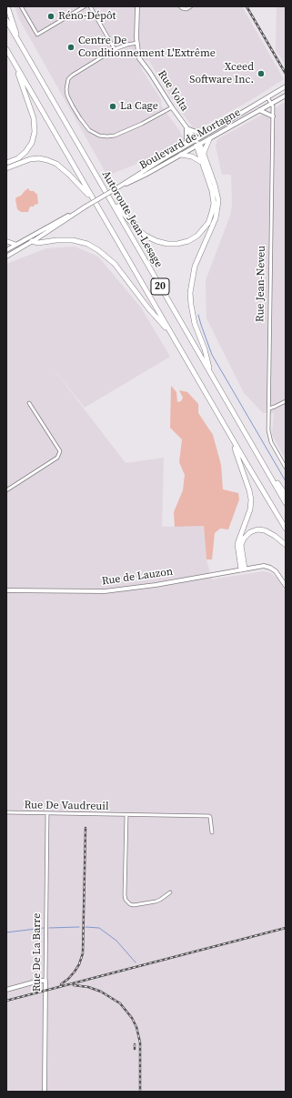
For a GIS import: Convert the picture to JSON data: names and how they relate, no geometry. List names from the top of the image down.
{
  "streets": {
    "highway": ["Autoroute Jean-Lesage", "20"],
    "main road": [
      "Rue Volta",
      "Boulevard de Mortagne",
      "Rue de Lauzon",
      "Rue De La Barre"
    ],
    "street": ["Rue Jean-Neveu", "Rue De Vaudreuil"]
  },
  "crossings": [
    ["Rue Volta", "Boulevard de Mortagne"],
    ["Boulevard de Mortagne", "Rue Jean-Neveu"],
    ["Rue De Vaudreuil", "Rue De La Barre"]
  ],
  "places": [
    "Réno-Dépôt",
    "Centre De Conditionnement L'Extrême",
    "Xceed Software Inc.",
    "La Cage"
  ]
}
